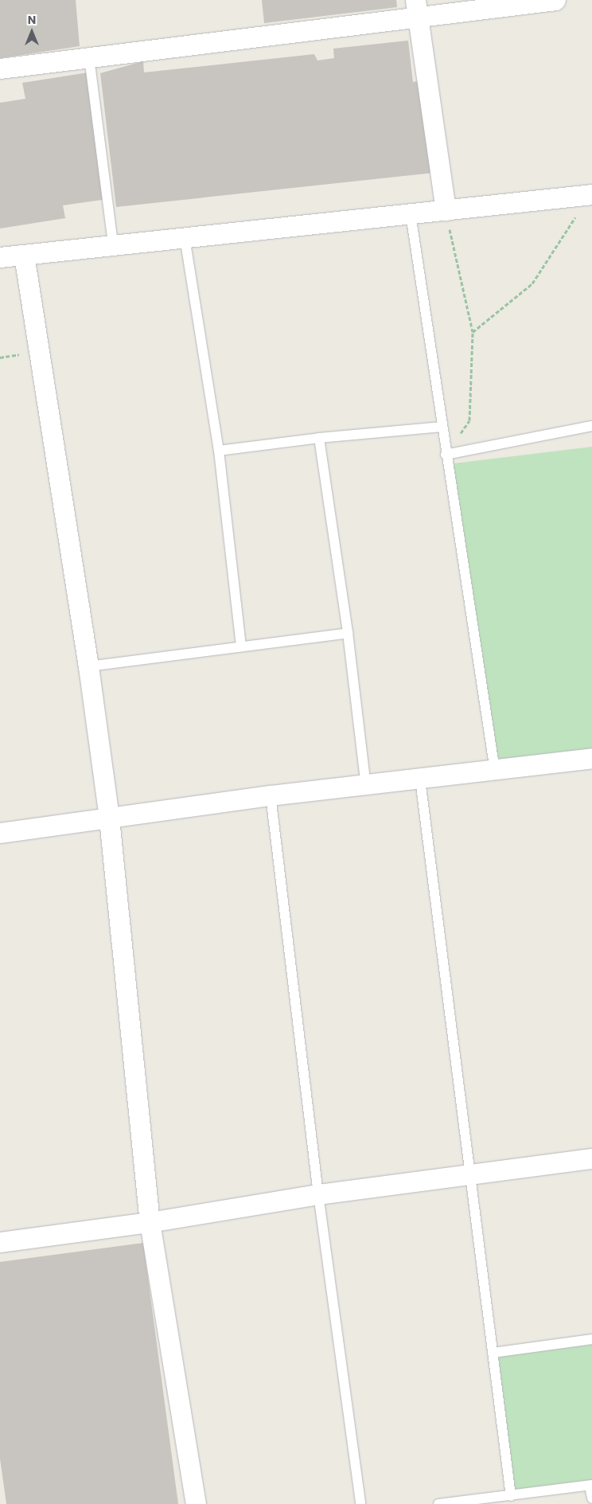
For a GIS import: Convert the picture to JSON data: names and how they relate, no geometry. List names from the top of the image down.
{
  "north": "top"
}
